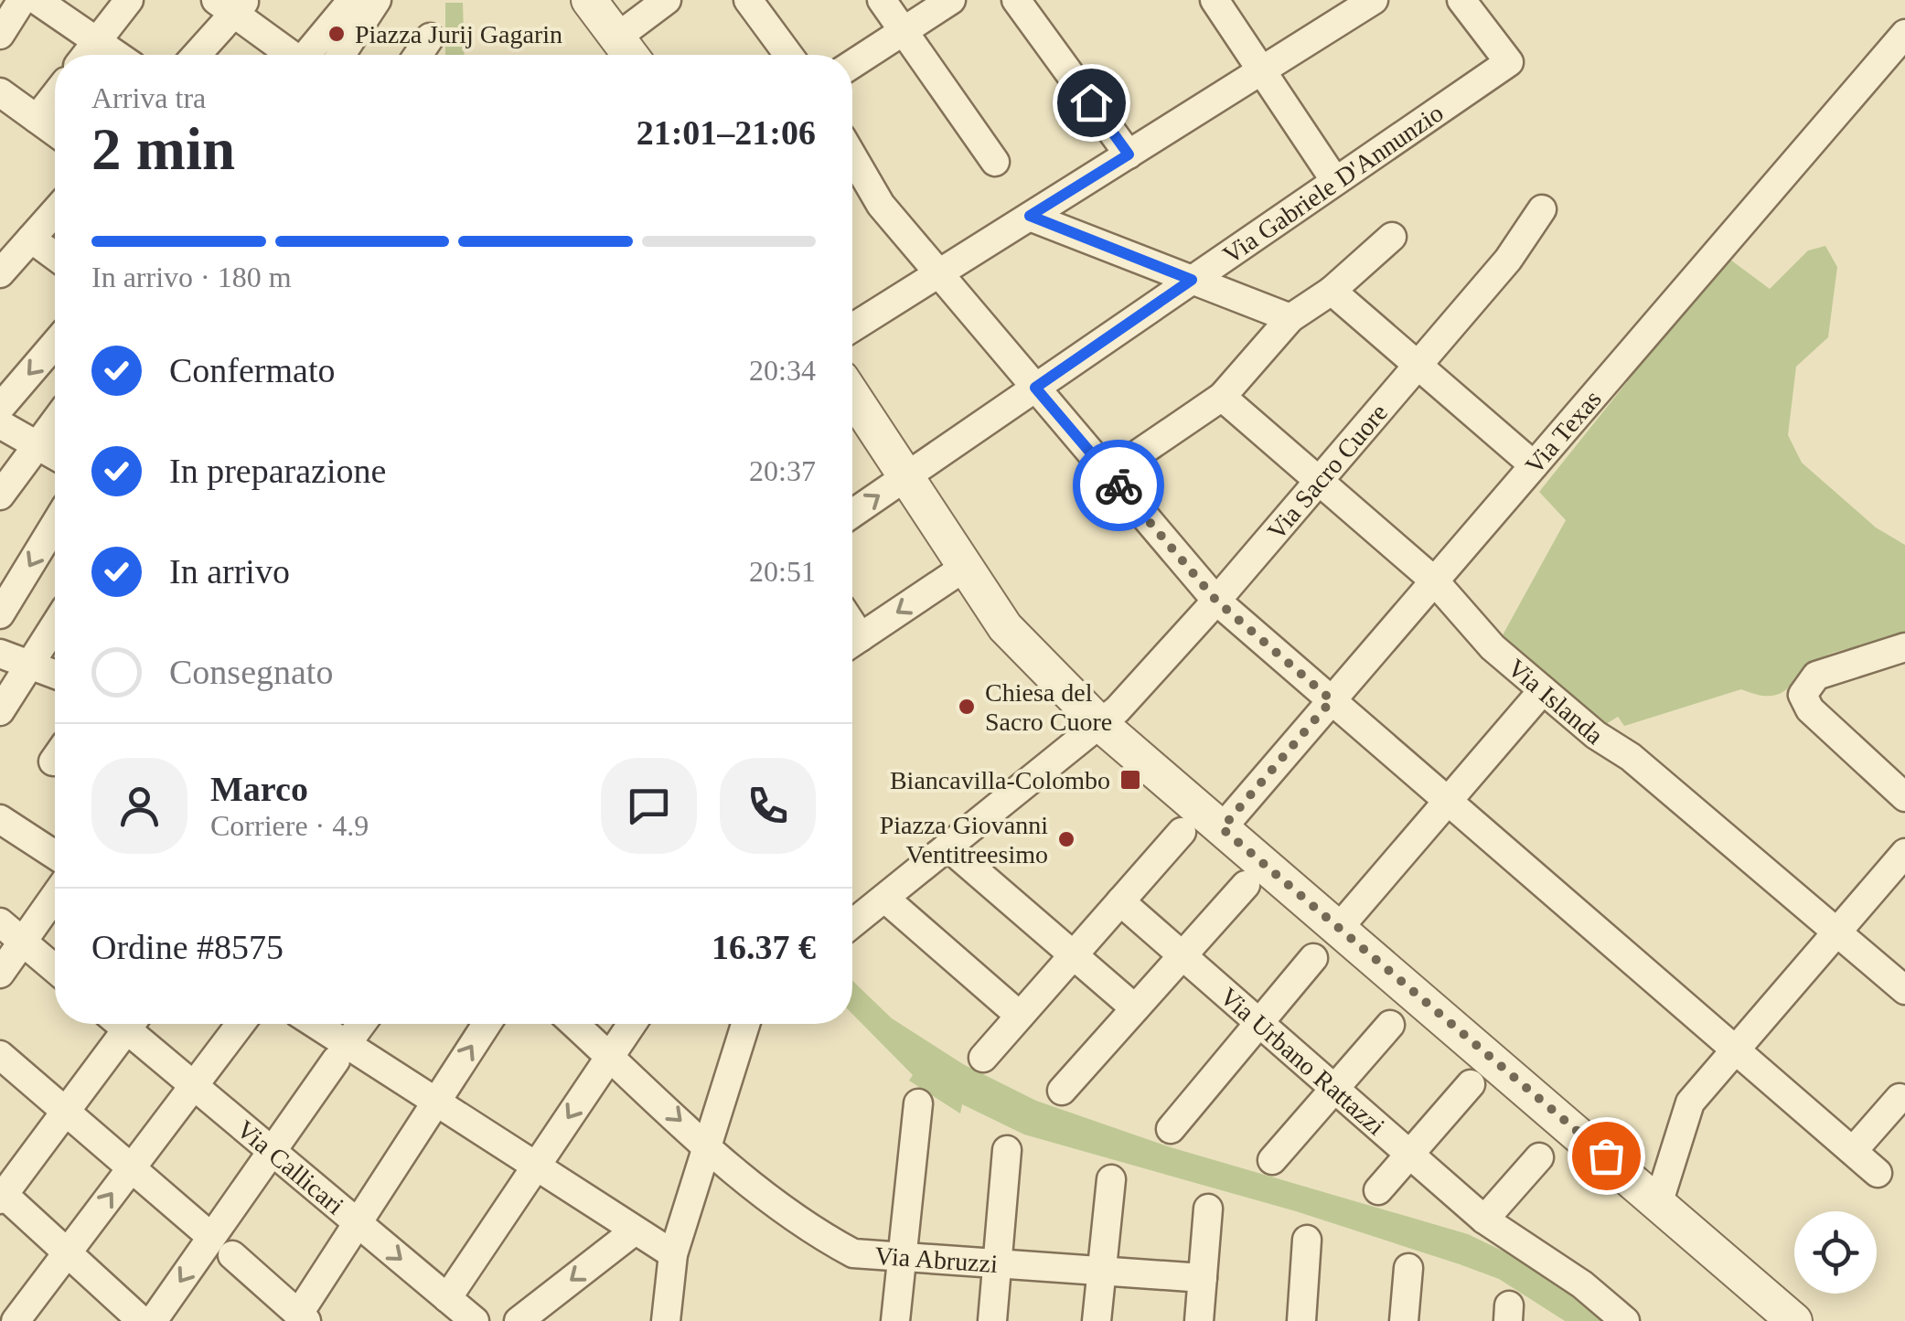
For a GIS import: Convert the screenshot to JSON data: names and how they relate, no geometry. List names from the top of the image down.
{
  "streets": {
    "street": [
      "Via Gabriele D'Annunzio",
      "Via Texas",
      "Via Sacro Cuore",
      "Via Islanda",
      "Via Urbano Rattazzi",
      "Via Callicari",
      "Via Abruzzi"
    ]
  },
  "crossings": [
    ["Via Texas", "Via Islanda"],
    ["Via Sacro Cuore", "Via Islanda"]
  ],
  "places": {
    "other": ["Piazza Jurij Gagarin", "Chiesa del Sacro Cuore", "Piazza Giovanni Ventitreesimo"],
    "transit": ["Biancavilla-Colombo"]
  },
  "page": {
    "heading": ["2 min", "Arriva tra", "21:01–21:06"],
    "panel": [
      "Marco",
      "Corriere · 4.9",
      "Ordine #8575",
      "16.37 €"
    ],
    "bar": "In arrivo · 180 m",
    "list": [
      ["Confermato", "20:34"],
      ["In preparazione", "20:37"],
      ["In arrivo", "20:51"],
      "Consegnato"
    ]
  }
}
